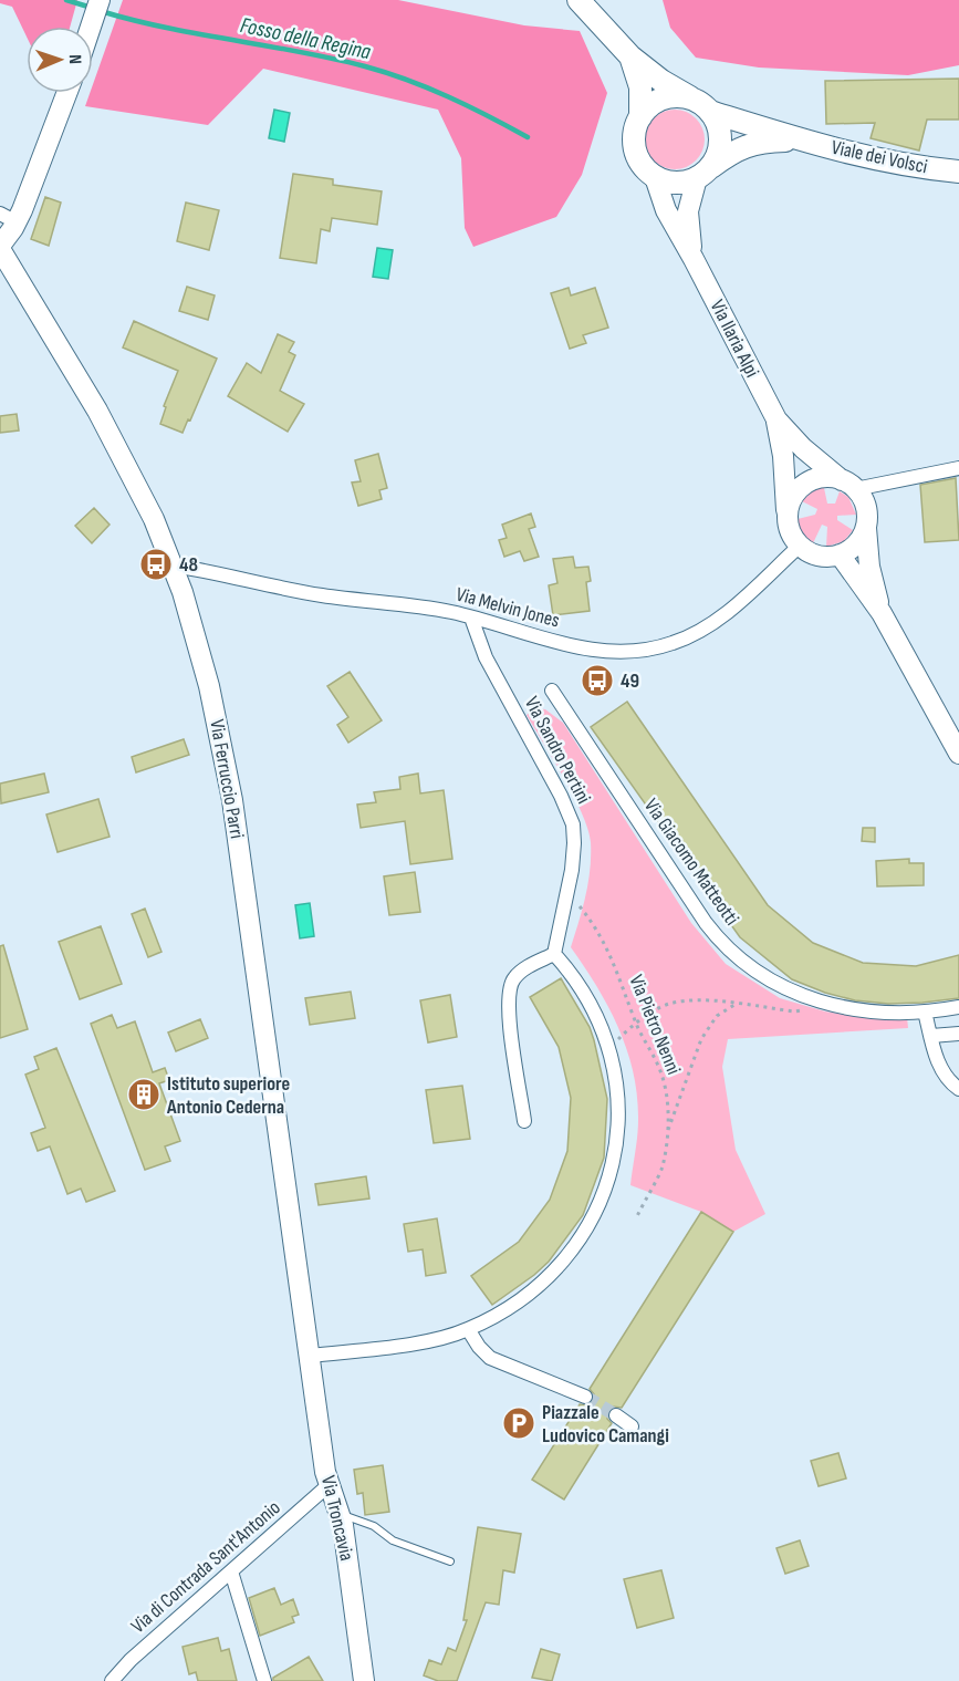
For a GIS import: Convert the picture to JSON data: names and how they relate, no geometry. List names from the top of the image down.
{
  "streets": {
    "main road": ["Viale dei Volsci"],
    "street": [
      "Via Ilaria Alpi",
      "Via Melvin Jones",
      "Via Sandro Pertini",
      "Via Ferruccio Parri",
      "Via Giacomo Matteotti",
      "Via Troncavia",
      "Via di Contrada Sant'Antonio"
    ],
    "path": ["Via Pietro Nenni"]
  },
  "crossings": [
    ["Viale dei Volsci", "Via Ilaria Alpi"],
    ["Via Ilaria Alpi", "Via Melvin Jones"],
    ["Via Melvin Jones", "Via Sandro Pertini"],
    ["Via Melvin Jones", "Via Ferruccio Parri"],
    ["Via Sandro Pertini", "Via Pietro Nenni"],
    ["Via Ferruccio Parri", "Via Troncavia"],
    ["Via Troncavia", "Via di Contrada Sant'Antonio"]
  ],
  "water": ["Fosso della Regina"],
  "places": {
    "bus stop": ["48", "49"],
    "building": ["Istituto superiore Antonio Cederna"],
    "parking": ["Piazzale Ludovico Camangi"]
  },
  "north": "right"
}
